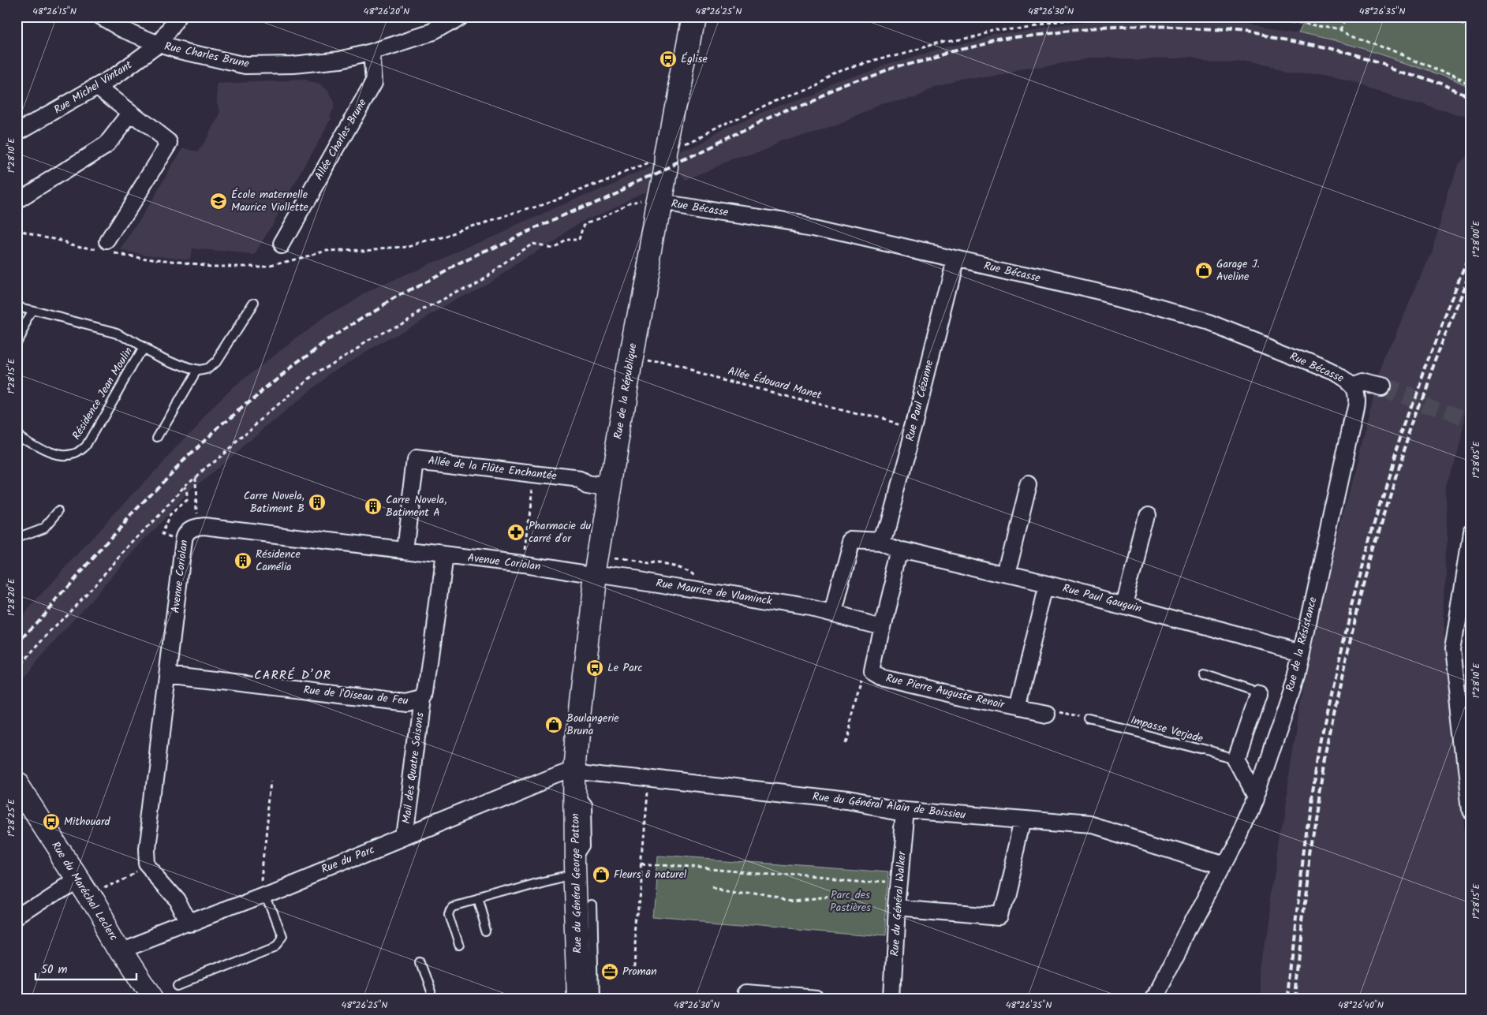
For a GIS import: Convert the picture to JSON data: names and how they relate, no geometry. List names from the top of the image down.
{
  "streets": {
    "main road": ["Rue de la République", "Rue du Général George Patton", "Rue du Maréchal Leclerc"],
    "street": [
      "Rue Charles Brune",
      "Rue Michel Vintant",
      "Allée Charles Brune",
      "Rue Bécasse",
      "Rue Paul Cézanne",
      "Allée de la Flûte Enchantée",
      "Avenue Coriolan",
      "Rue Maurice de Vlaminck",
      "Rue Paul Gauguin",
      "Rue de la Résistance",
      "Rue Pierre Auguste Renoir",
      "Rue de l'Oiseau de Feu",
      "Mail des Quatre Saisons",
      "Rue du Général Alain de Boissieu",
      "Rue du Parc",
      "Rue du Général Walker"
    ],
    "lane": ["Résidence Jean Moulin", "Impasse Verjade"],
    "path": ["Allée Édouard Manet"]
  },
  "crossings": [
    ["Rue Charles Brune", "Rue Michel Vintant"],
    ["Rue Charles Brune", "Allée Charles Brune"],
    ["Rue Bécasse", "Rue de la République"],
    ["Rue Bécasse", "Rue Paul Cézanne"],
    ["Rue Bécasse", "Rue de la Résistance"],
    ["Allée Édouard Manet", "Rue de la République"],
    ["Allée Édouard Manet", "Rue Paul Cézanne"],
    ["Rue de la République", "Allée de la Flûte Enchantée"],
    ["Rue de la République", "Avenue Coriolan"],
    ["Rue de la République", "Rue Maurice de Vlaminck"],
    ["Rue de la République", "Rue du Général Alain de Boissieu"],
    ["Rue de la République", "Rue du Parc"],
    ["Rue de la République", "Rue du Général George Patton"],
    ["Rue Paul Cézanne", "Rue Paul Gauguin"],
    ["Allée de la Flûte Enchantée", "Avenue Coriolan"],
    ["Avenue Coriolan", "Rue Maurice de Vlaminck"],
    ["Avenue Coriolan", "Rue de l'Oiseau de Feu"],
    ["Rue Maurice de Vlaminck", "Rue Paul Gauguin"],
    ["Rue Maurice de Vlaminck", "Rue Pierre Auguste Renoir"],
    ["Rue Paul Gauguin", "Rue de la Résistance"],
    ["Rue Paul Gauguin", "Rue Pierre Auguste Renoir"],
    ["Rue de la Résistance", "Rue du Général Alain de Boissieu"],
    ["Rue de l'Oiseau de Feu", "Mail des Quatre Saisons"],
    ["Mail des Quatre Saisons", "Rue du Parc"],
    ["Rue du Général Alain de Boissieu", "Rue du Parc"],
    ["Rue du Général Alain de Boissieu", "Rue du Général George Patton"],
    ["Rue du Général Alain de Boissieu", "Rue du Général Walker"],
    ["Rue du Parc", "Rue du Général George Patton"],
    ["Rue du Parc", "Rue du Maréchal Leclerc"]
  ],
  "districts": ["CARRÉ D’OR"],
  "parks": ["Parc des Pastières"],
  "places": {
    "bus stop": ["Église", "Le Parc", "Mithouard"],
    "school or university": ["École maternelle Maurice Viollette"],
    "shop": ["Garage J. Aveline", "Boulangerie Bruna", "Fleurs ô naturel"],
    "building": ["Carre Novela, Batiment B", "Carre Novela, Batiment A", "Résidence Camélia"],
    "pharmacy": ["Pharmacie du carré d'or"],
    "office": ["Proman"]
  },
  "scale_bar": "50 m",
  "coordinates": [
    "48°26'15\"N",
    "48°26'20\"N",
    "48°26'25\"N",
    "48°26'30\"N",
    "48°26'35\"N",
    "1°28'10\"E",
    "1°28'00\"E",
    "1°28'15\"E",
    "1°28'05\"E",
    "1°28'20\"E",
    "1°28'25\"E",
    "48°26'40\"N"
  ]
}
